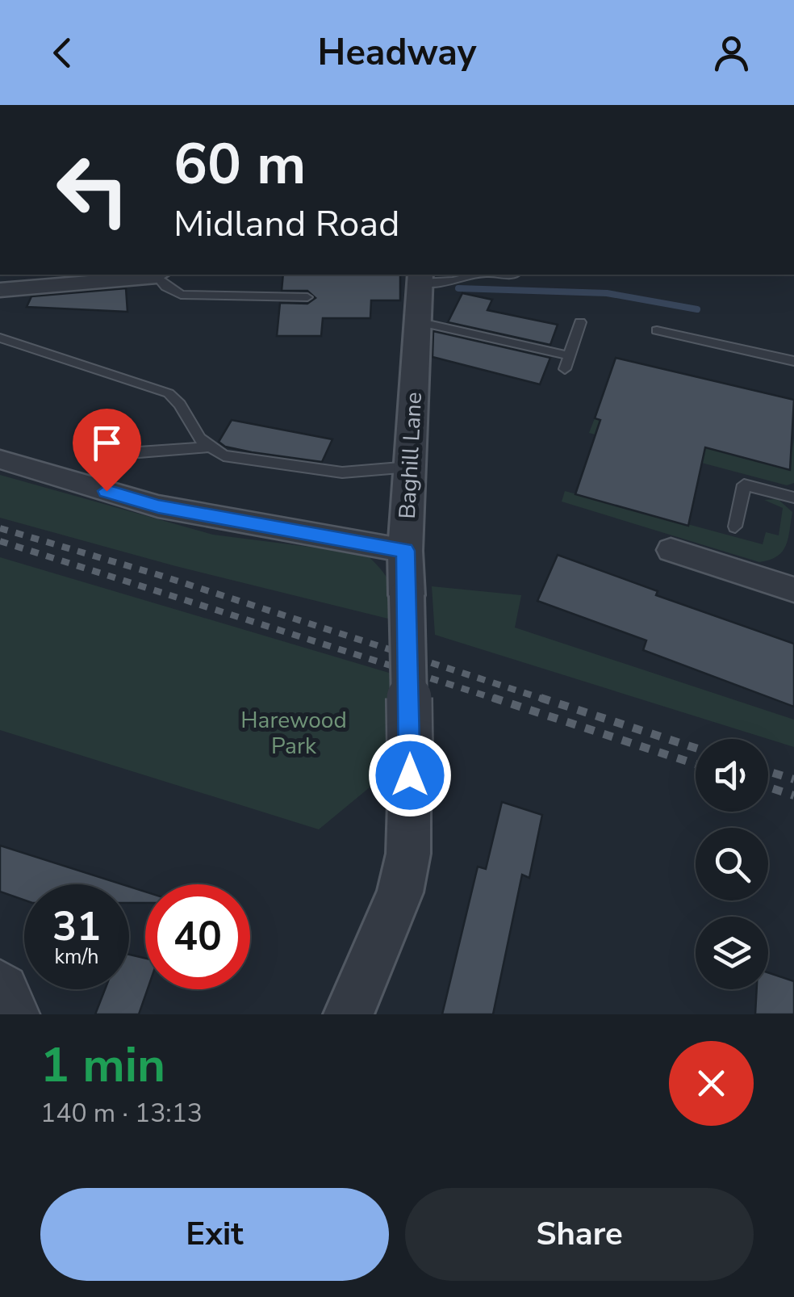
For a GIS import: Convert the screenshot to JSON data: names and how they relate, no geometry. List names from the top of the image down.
{
  "streets": {
    "street": ["Baghill Lane"]
  },
  "parks": ["Harewood Park"],
  "page": {
    "header": "Headway",
    "turn": ["60 m", "Midland Road"],
    "speed": "31 km/h",
    "limit": "40",
    "heading": ["1 min", "140 m · 13:13"],
    "buttons": ["Exit", "Share"]
  }
}
